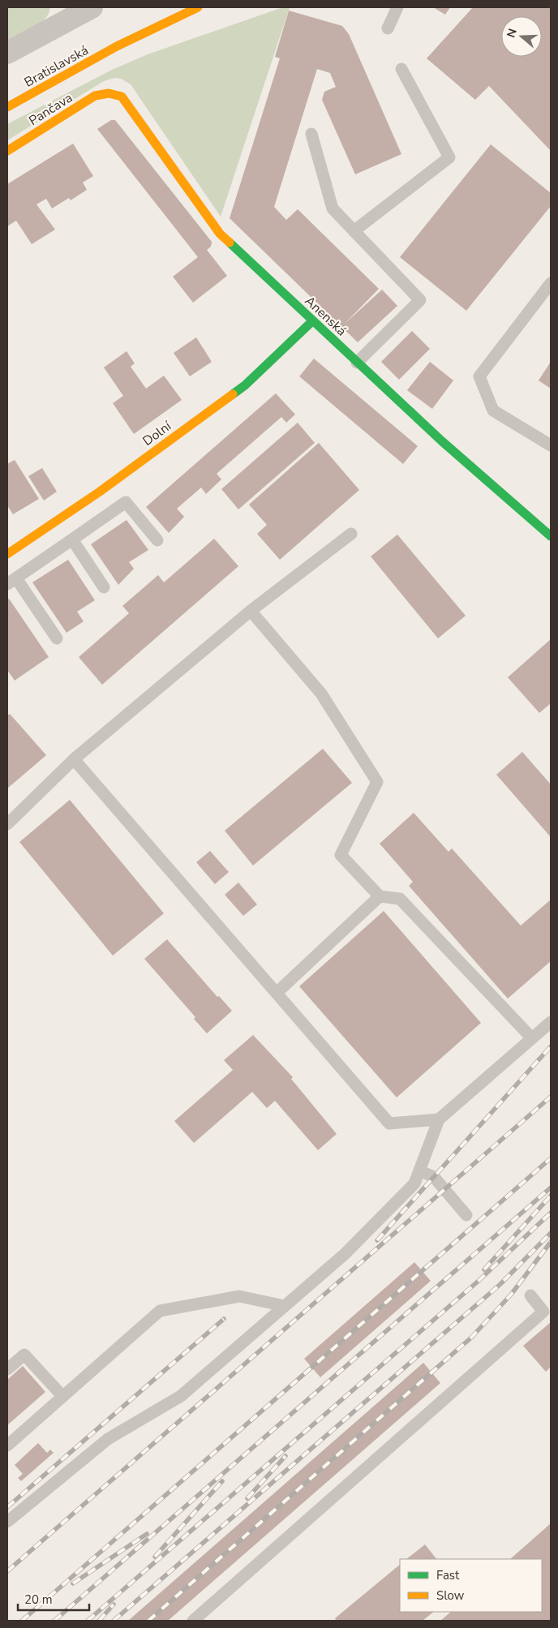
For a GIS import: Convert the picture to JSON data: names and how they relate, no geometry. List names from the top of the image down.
{
  "streets": {
    "street": [
      "Bratislavská",
      "Pančava",
      "Anenská",
      "Dolní"
    ]
  },
  "crossings": [
    ["Pančava", "Anenská"],
    ["Anenská", "Dolní"]
  ],
  "legend": ["Fast", "Slow"],
  "scale_bar": "20 m",
  "north": "left"
}
